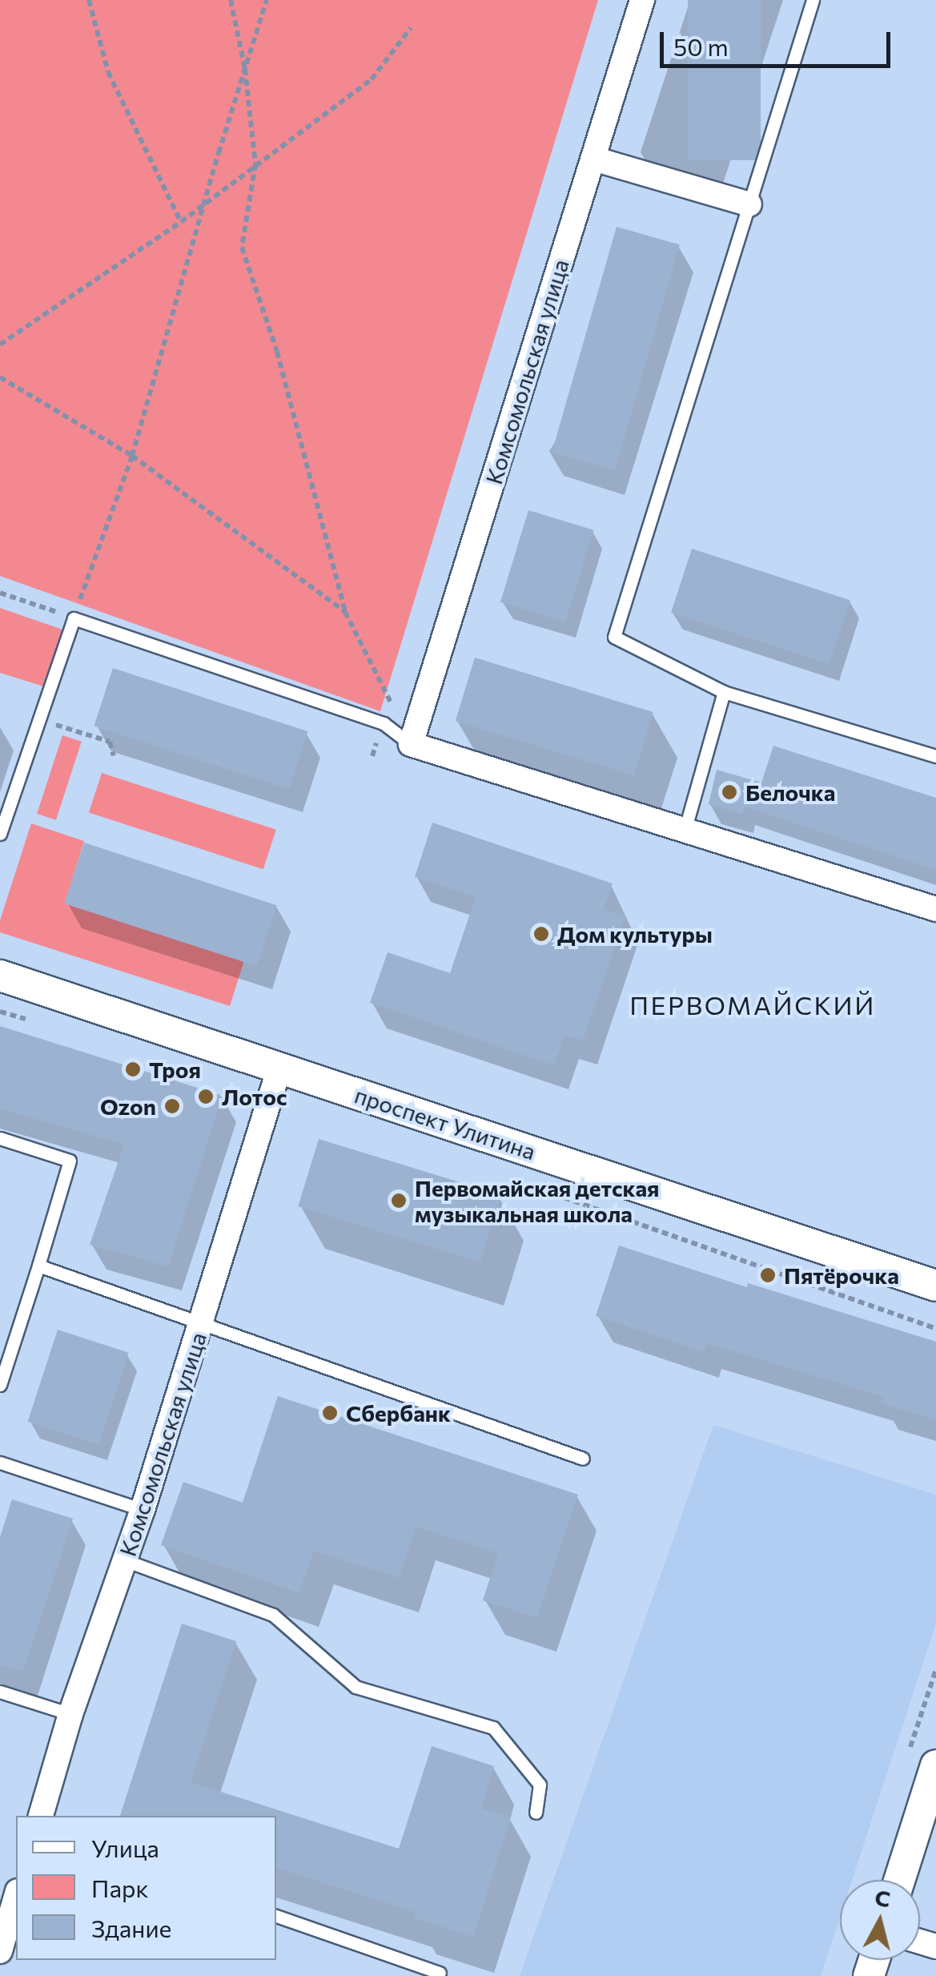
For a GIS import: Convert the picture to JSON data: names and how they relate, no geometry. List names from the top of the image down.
{
  "streets": {
    "street": ["Комсомольская улица", "проспект Улитина"]
  },
  "crossings": [
    ["Комсомольская улица", "проспект Улитина"]
  ],
  "districts": ["ПЕРВОМАЙСКИЙ"],
  "places": [
    "Белочка",
    "Дом культуры",
    "Троя",
    "Лотос",
    "Ozon",
    "Первомайская детская музыкальная школа",
    "Пятёрочка",
    "Сбербанк"
  ],
  "legend": ["Улица", "Парк", "Здание"],
  "scale_bar": "50 m",
  "north": "top"
}
